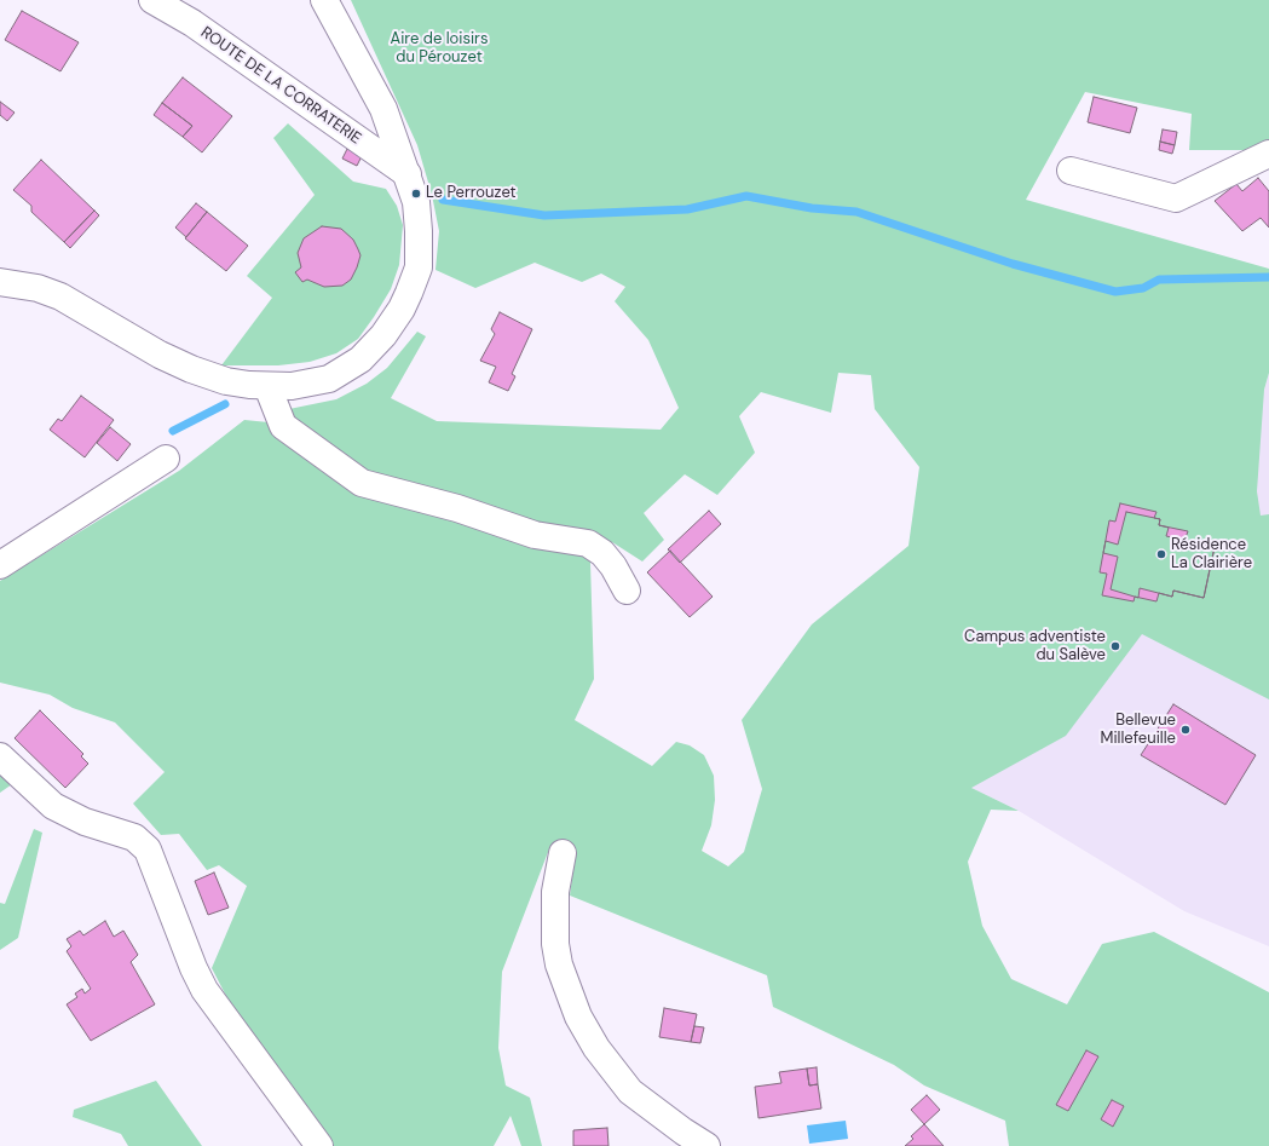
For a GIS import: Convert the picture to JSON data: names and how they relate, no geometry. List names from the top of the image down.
{
  "streets": {
    "street": ["ROUTE DE LA CORRATERIE"]
  },
  "parks": ["Aire de loisirs du Pérouzet"],
  "places": [
    "Le Perrouzet",
    "Résidence La Clairière",
    "Campus adventiste du Salève",
    "Bellevue Millefeuille"
  ]
}
